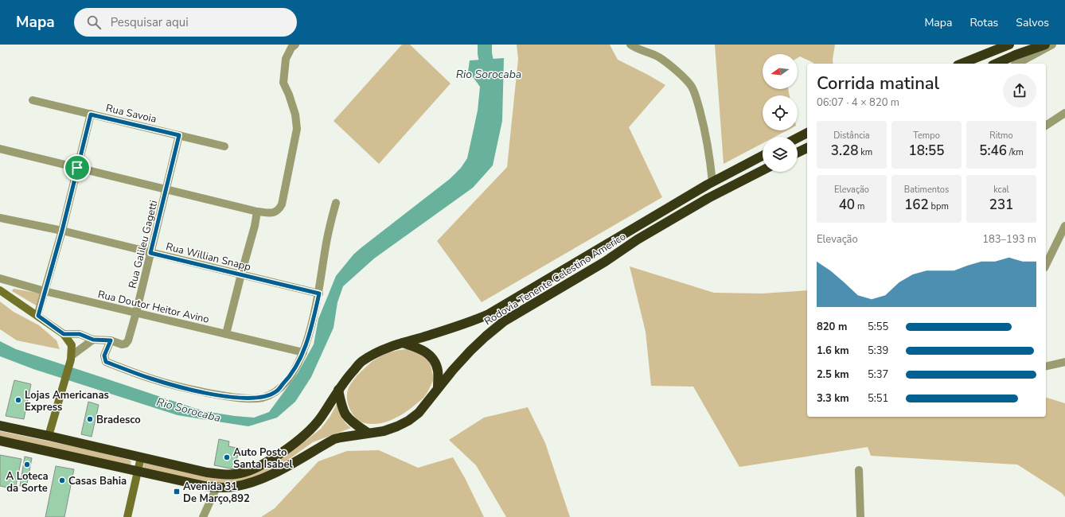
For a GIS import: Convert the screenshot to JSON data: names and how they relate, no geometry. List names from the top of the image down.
{
  "streets": {
    "highway": ["Rodovia Tenente Celestino Americo"],
    "street": [
      "Rua Savoia",
      "Rua Galileu Gagetti",
      "Rua Willian Snapp",
      "Rua Doutor Heitor Avino"
    ]
  },
  "crossings": [
    ["Rua Savoia", "Rua Galileu Gagetti"],
    ["Rua Galileu Gagetti", "Rua Willian Snapp"],
    ["Rua Galileu Gagetti", "Rua Doutor Heitor Avino"]
  ],
  "water": ["Rio Sorocaba"],
  "places": {
    "other": [
      "Lojas Americanas Express",
      "Bradesco",
      "Auto Posto Santa Isabel",
      "A Loteca da Sorte",
      "Casas Bahia"
    ],
    "transit": ["Avenida 31 De Março,892"]
  },
  "north": "left",
  "page": {
    "header": "Mapa",
    "search": "Pesquisar aqui",
    "nav": ["Mapa", "Rotas", "Salvos"],
    "heading": ["Corrida matinal", "06:07 · 4 × 820 m"],
    "stats": [
      ["Distância", "3.28 km"],
      ["Tempo", "18:55"],
      ["Ritmo", "5:46 /km"],
      ["Elevação", "40 m"],
      ["Batimentos", "162 bpm"],
      ["kcal", "231"]
    ],
    "chart": ["Elevação", "183–193 m"],
    "list": [
      {
        "name": "820 m",
        "note": "5:55"
      },
      {
        "name": "1.6 km",
        "note": "5:39"
      },
      {
        "name": "2.5 km",
        "note": "5:37"
      },
      {
        "name": "3.3 km",
        "note": "5:51"
      }
    ]
  }
}
